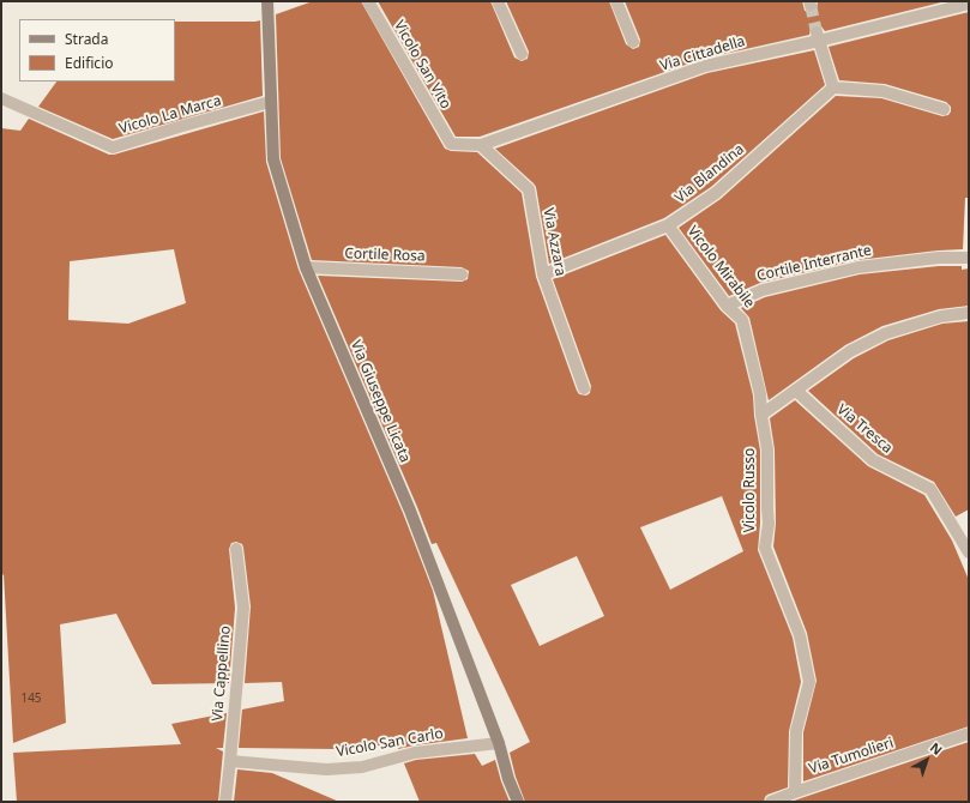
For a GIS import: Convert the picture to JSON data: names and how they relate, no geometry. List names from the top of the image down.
{
  "streets": {
    "street": [
      "Via Cittadella",
      "Vicolo San Vito",
      "Vicolo La Marca",
      "Via Blandina",
      "Via Azzara",
      "Cortile Rosa",
      "Cortile Interrante",
      "Vicolo Mirabile",
      "Via Giuseppe Licata",
      "Via Tresca",
      "Vicolo Russo",
      "Via Cappellino",
      "Vicolo San Carlo",
      "Via Tumolieri"
    ]
  },
  "crossings": [
    ["Via Cittadella", "Vicolo San Vito"],
    ["Via Cittadella", "Via Azzara"],
    ["Vicolo La Marca", "Via Giuseppe Licata"],
    ["Via Blandina", "Via Azzara"],
    ["Via Blandina", "Vicolo Mirabile"],
    ["Cortile Rosa", "Via Giuseppe Licata"],
    ["Cortile Interrante", "Vicolo Mirabile"],
    ["Vicolo Mirabile", "Vicolo Russo"],
    ["Via Giuseppe Licata", "Vicolo San Carlo"],
    ["Vicolo Russo", "Via Tumolieri"],
    ["Via Cappellino", "Vicolo San Carlo"]
  ],
  "house_numbers": ["145"],
  "legend": ["Strada", "Edificio"],
  "north": "top right"
}
